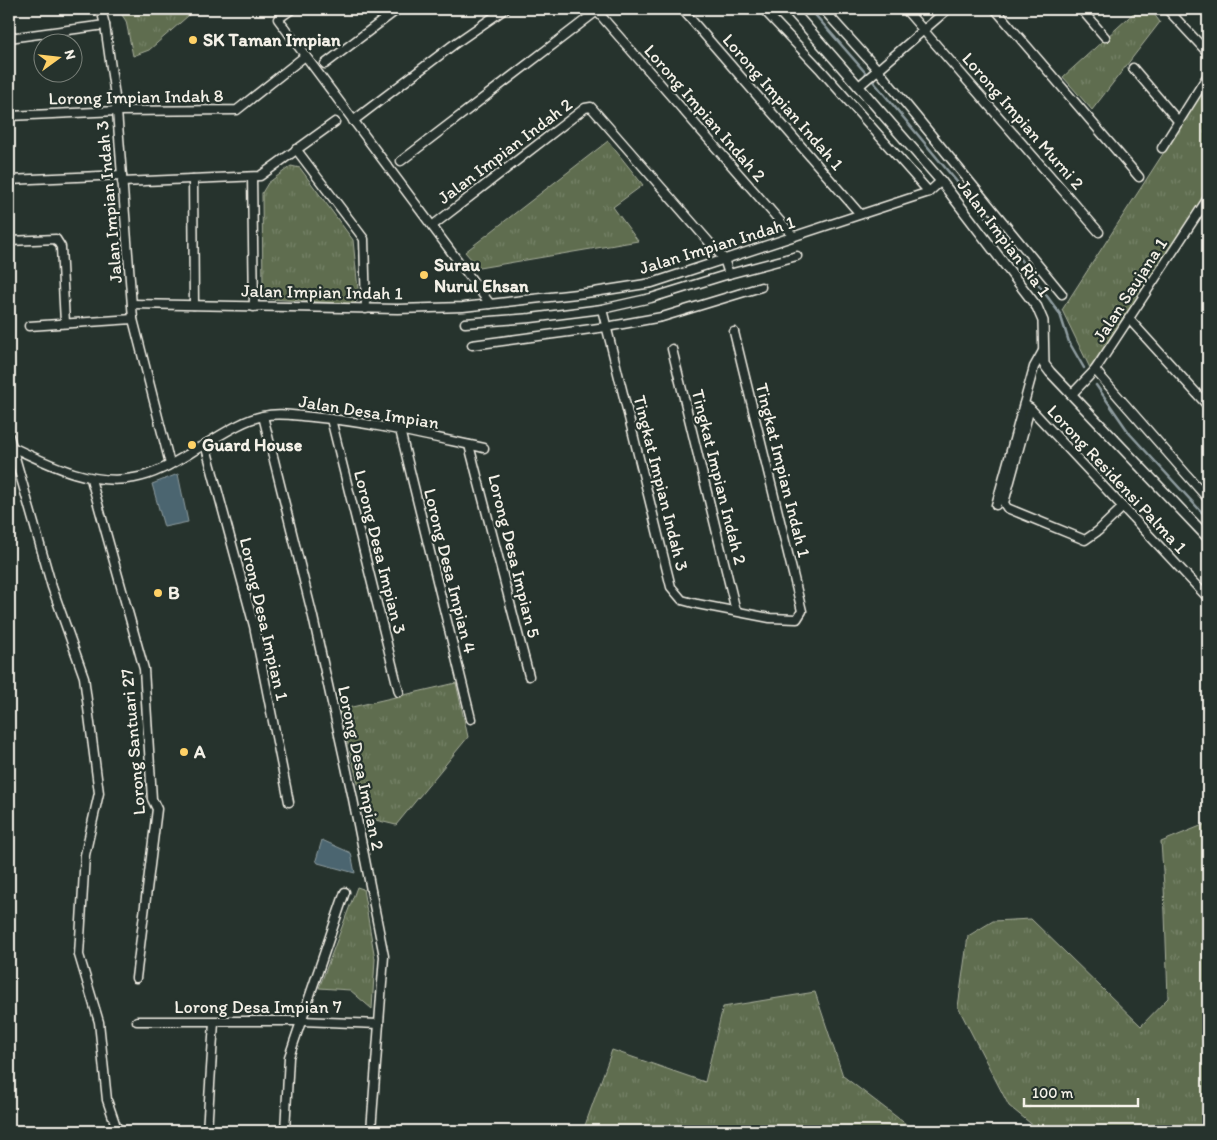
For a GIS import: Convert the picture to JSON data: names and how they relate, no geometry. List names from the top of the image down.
{
  "streets": {
    "street": [
      "Lorong Impian Indah 8",
      "Lorong Impian Indah 1",
      "Lorong Impian Indah 2",
      "Lorong Impian Murni 2",
      "Jalan Impian Indah 2",
      "Jalan Impian Indah 3",
      "Jalan Impian Ria 1",
      "Jalan Impian Indah 1",
      "Jalan Saujana 1",
      "Jalan Desa Impian",
      "Tingkat Impian Indah 1",
      "Tingkat Impian Indah 2",
      "Lorong Residensi Palma 1",
      "Tingkat Impian Indah 3",
      "Lorong Desa Impian 3",
      "Lorong Desa Impian 5",
      "Lorong Desa Impian 4",
      "Lorong Desa Impian 1",
      "Lorong Santuari 27",
      "Lorong Desa Impian 2",
      "Lorong Desa Impian 7"
    ]
  },
  "crossings": [
    ["Lorong Impian Indah 8", "Jalan Impian Indah 3"],
    ["Lorong Impian Indah 1", "Jalan Impian Indah 1"],
    ["Lorong Impian Indah 2", "Jalan Impian Indah 1"],
    ["Jalan Impian Indah 2", "Jalan Impian Indah 1"],
    ["Jalan Impian Indah 3", "Jalan Impian Indah 1"],
    ["Jalan Impian Indah 3", "Jalan Desa Impian"],
    ["Jalan Impian Ria 1", "Jalan Impian Indah 1"],
    ["Jalan Impian Ria 1", "Jalan Saujana 1"],
    ["Jalan Impian Indah 1", "Tingkat Impian Indah 3"],
    ["Jalan Desa Impian", "Lorong Desa Impian 3"],
    ["Jalan Desa Impian", "Lorong Desa Impian 5"],
    ["Jalan Desa Impian", "Lorong Desa Impian 4"],
    ["Jalan Desa Impian", "Lorong Desa Impian 1"],
    ["Jalan Desa Impian", "Lorong Santuari 27"],
    ["Jalan Desa Impian", "Lorong Desa Impian 2"],
    ["Tingkat Impian Indah 1", "Tingkat Impian Indah 3"],
    ["Tingkat Impian Indah 2", "Tingkat Impian Indah 3"],
    ["Lorong Desa Impian 2", "Lorong Desa Impian 7"]
  ],
  "places": [
    "SK Taman Impian",
    "Surau Nurul Ehsan",
    "Guard House",
    "B",
    "A"
  ],
  "scale_bar": "100 m",
  "north": "right"
}
